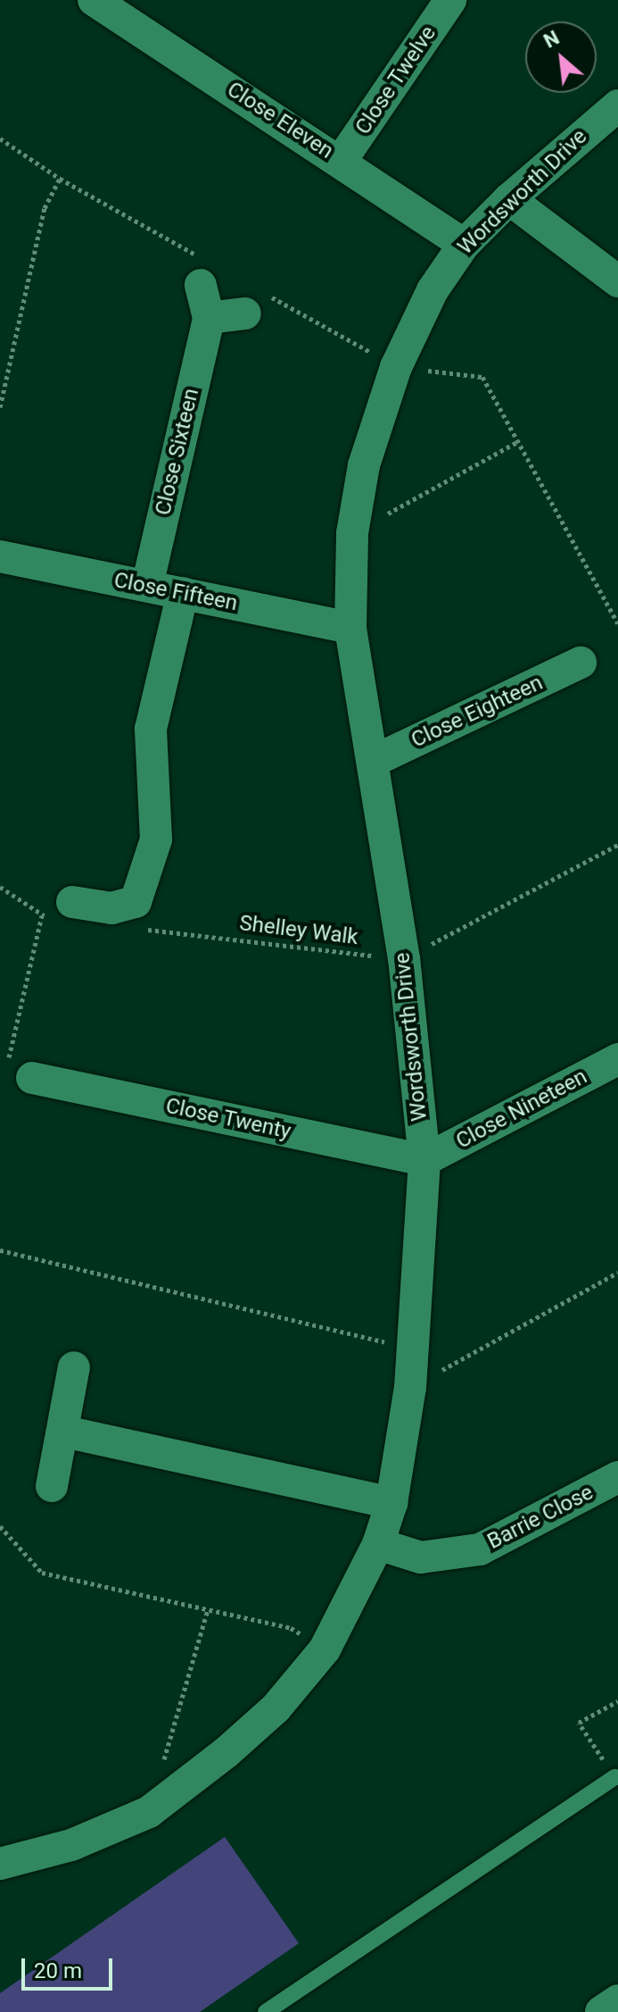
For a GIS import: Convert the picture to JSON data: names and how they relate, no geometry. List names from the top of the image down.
{
  "streets": {
    "street": [
      "Close Twelve",
      "Close Eleven",
      "Wordsworth Drive",
      "Close Sixteen",
      "Close Fifteen",
      "Close Eighteen",
      "Close Nineteen",
      "Close Twenty",
      "Barrie Close"
    ],
    "path": ["Shelley Walk"]
  },
  "crossings": [
    ["Close Twelve", "Close Eleven"],
    ["Close Eleven", "Wordsworth Drive"],
    ["Wordsworth Drive", "Close Fifteen"],
    ["Wordsworth Drive", "Close Eighteen"],
    ["Wordsworth Drive", "Shelley Walk"],
    ["Wordsworth Drive", "Close Nineteen"],
    ["Wordsworth Drive", "Close Twenty"],
    ["Wordsworth Drive", "Barrie Close"],
    ["Close Sixteen", "Close Fifteen"],
    ["Close Nineteen", "Close Twenty"]
  ],
  "scale_bar": "20 m",
  "north": "top left"
}
